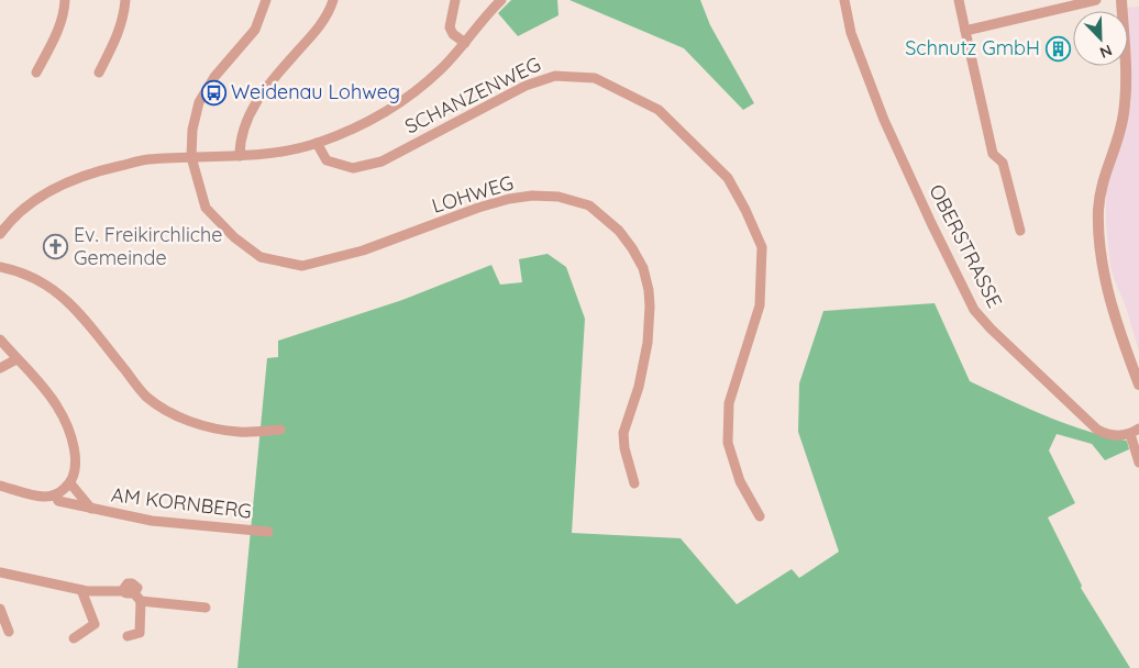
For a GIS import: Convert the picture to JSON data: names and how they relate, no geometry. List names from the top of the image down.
{
  "streets": {
    "street": [
      "SCHANZENWEG",
      "LOHWEG",
      "OBERSTRASSE",
      "AM KORNBERG"
    ]
  },
  "places": {
    "building": ["Schnutz GmbH"],
    "bus stop": ["Weidenau Lohweg"],
    "church": ["Ev. Freikirchliche Gemeinde"]
  },
  "north": "bottom right"
}
